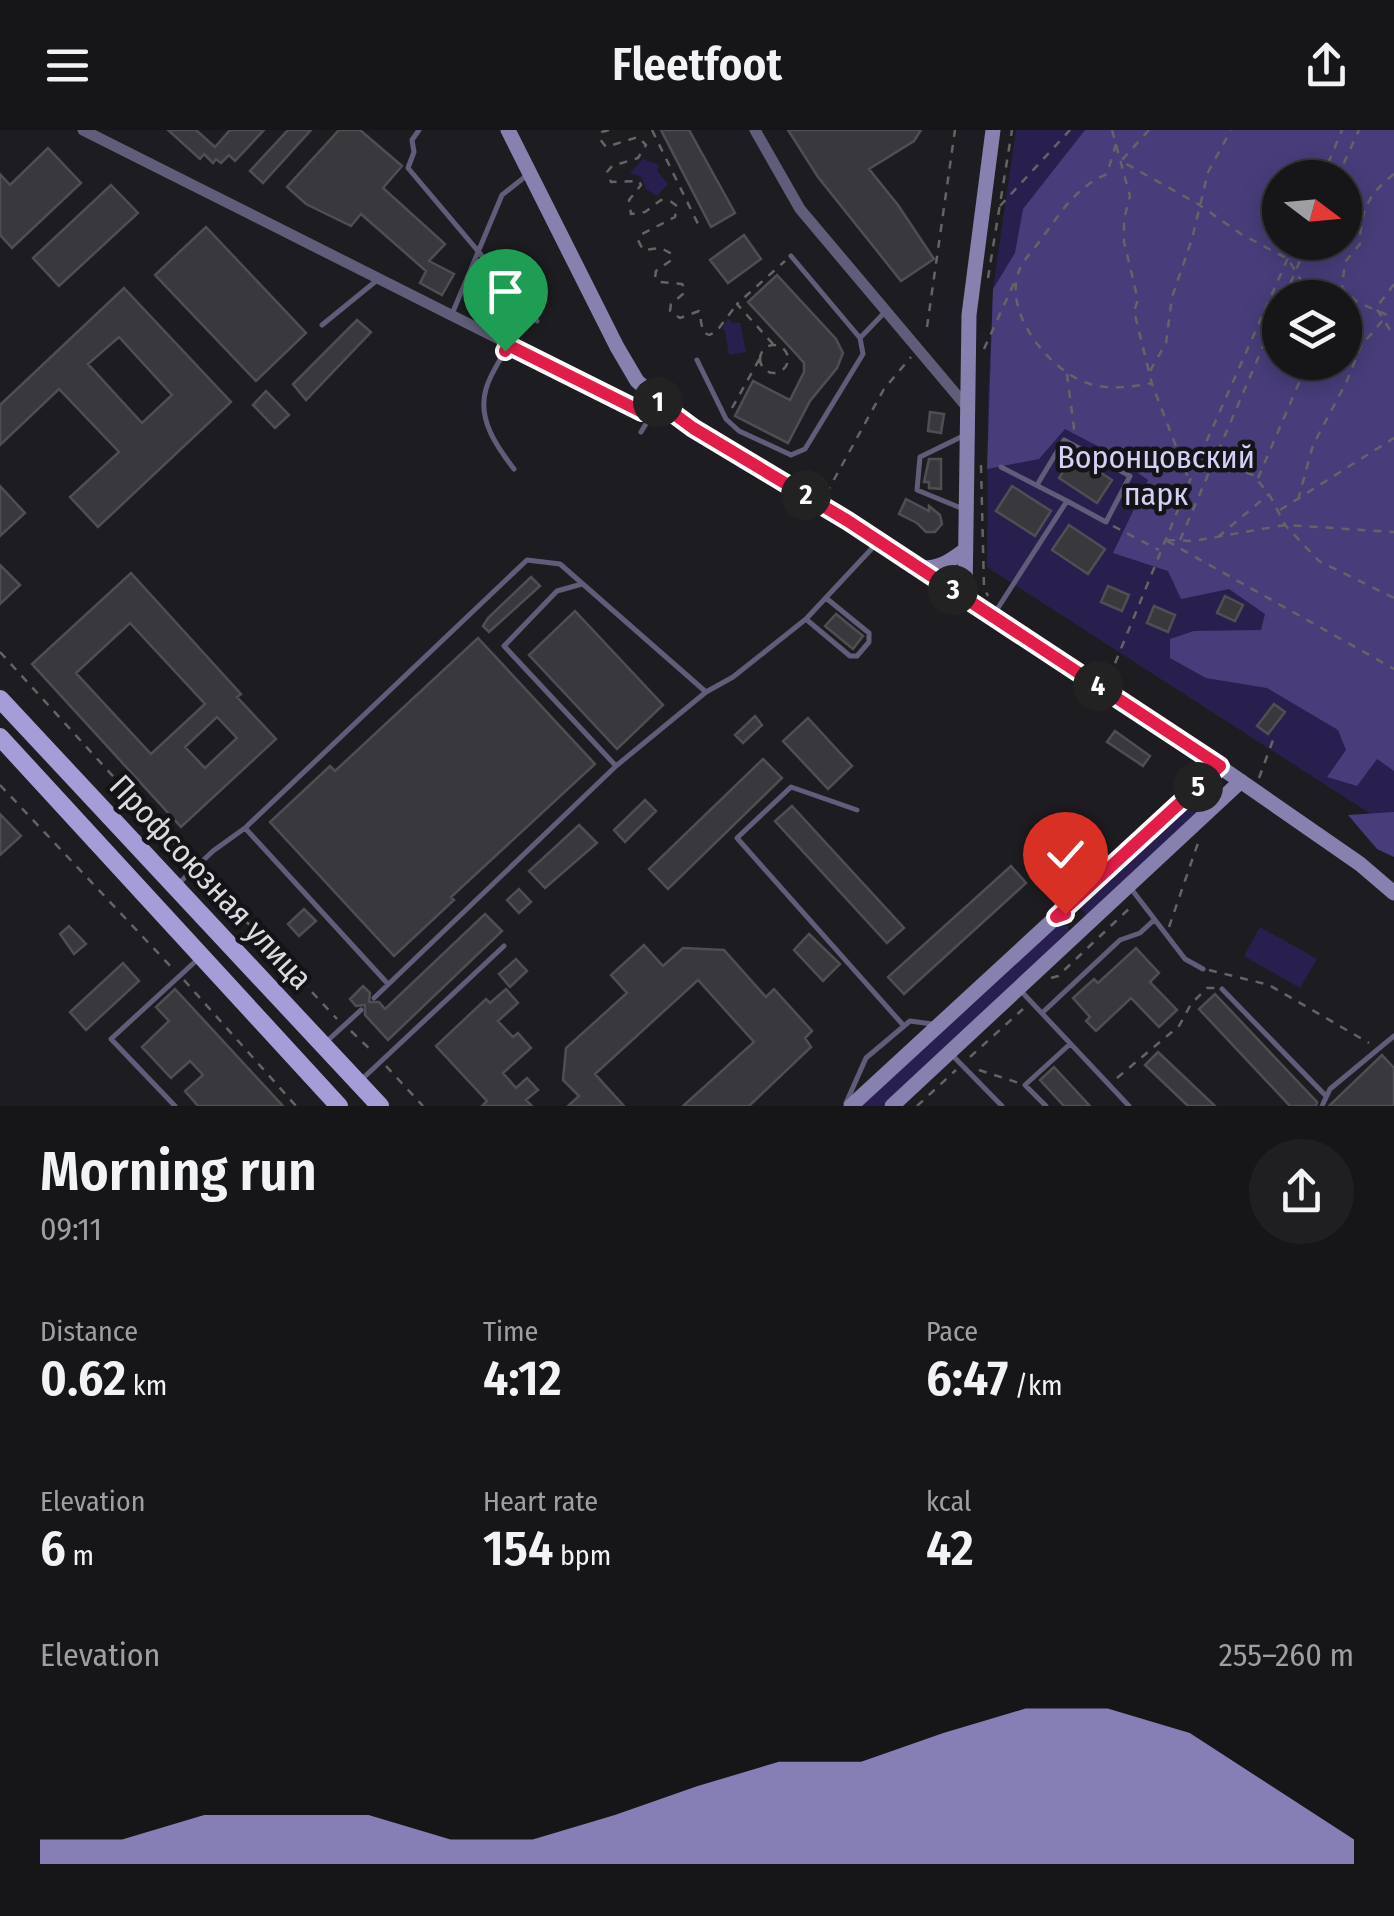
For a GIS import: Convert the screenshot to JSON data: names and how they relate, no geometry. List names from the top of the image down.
{
  "streets": {
    "main road": ["Профсоюзная улица"]
  },
  "parks": ["Воронцовский парк"],
  "north": "right",
  "page": {
    "header": "Fleetfoot",
    "pins": [
      "1",
      "2",
      "3",
      "4",
      "5"
    ],
    "heading": ["Morning run", "09:11"],
    "stats": [
      ["Distance", "0.62 km"],
      ["Time", "4:12"],
      ["Pace", "6:47 /km"],
      ["Elevation", "6 m"],
      ["Heart rate", "154 bpm"],
      ["kcal", "42"]
    ],
    "chart": ["Elevation", "255–260 m"]
  }
}
